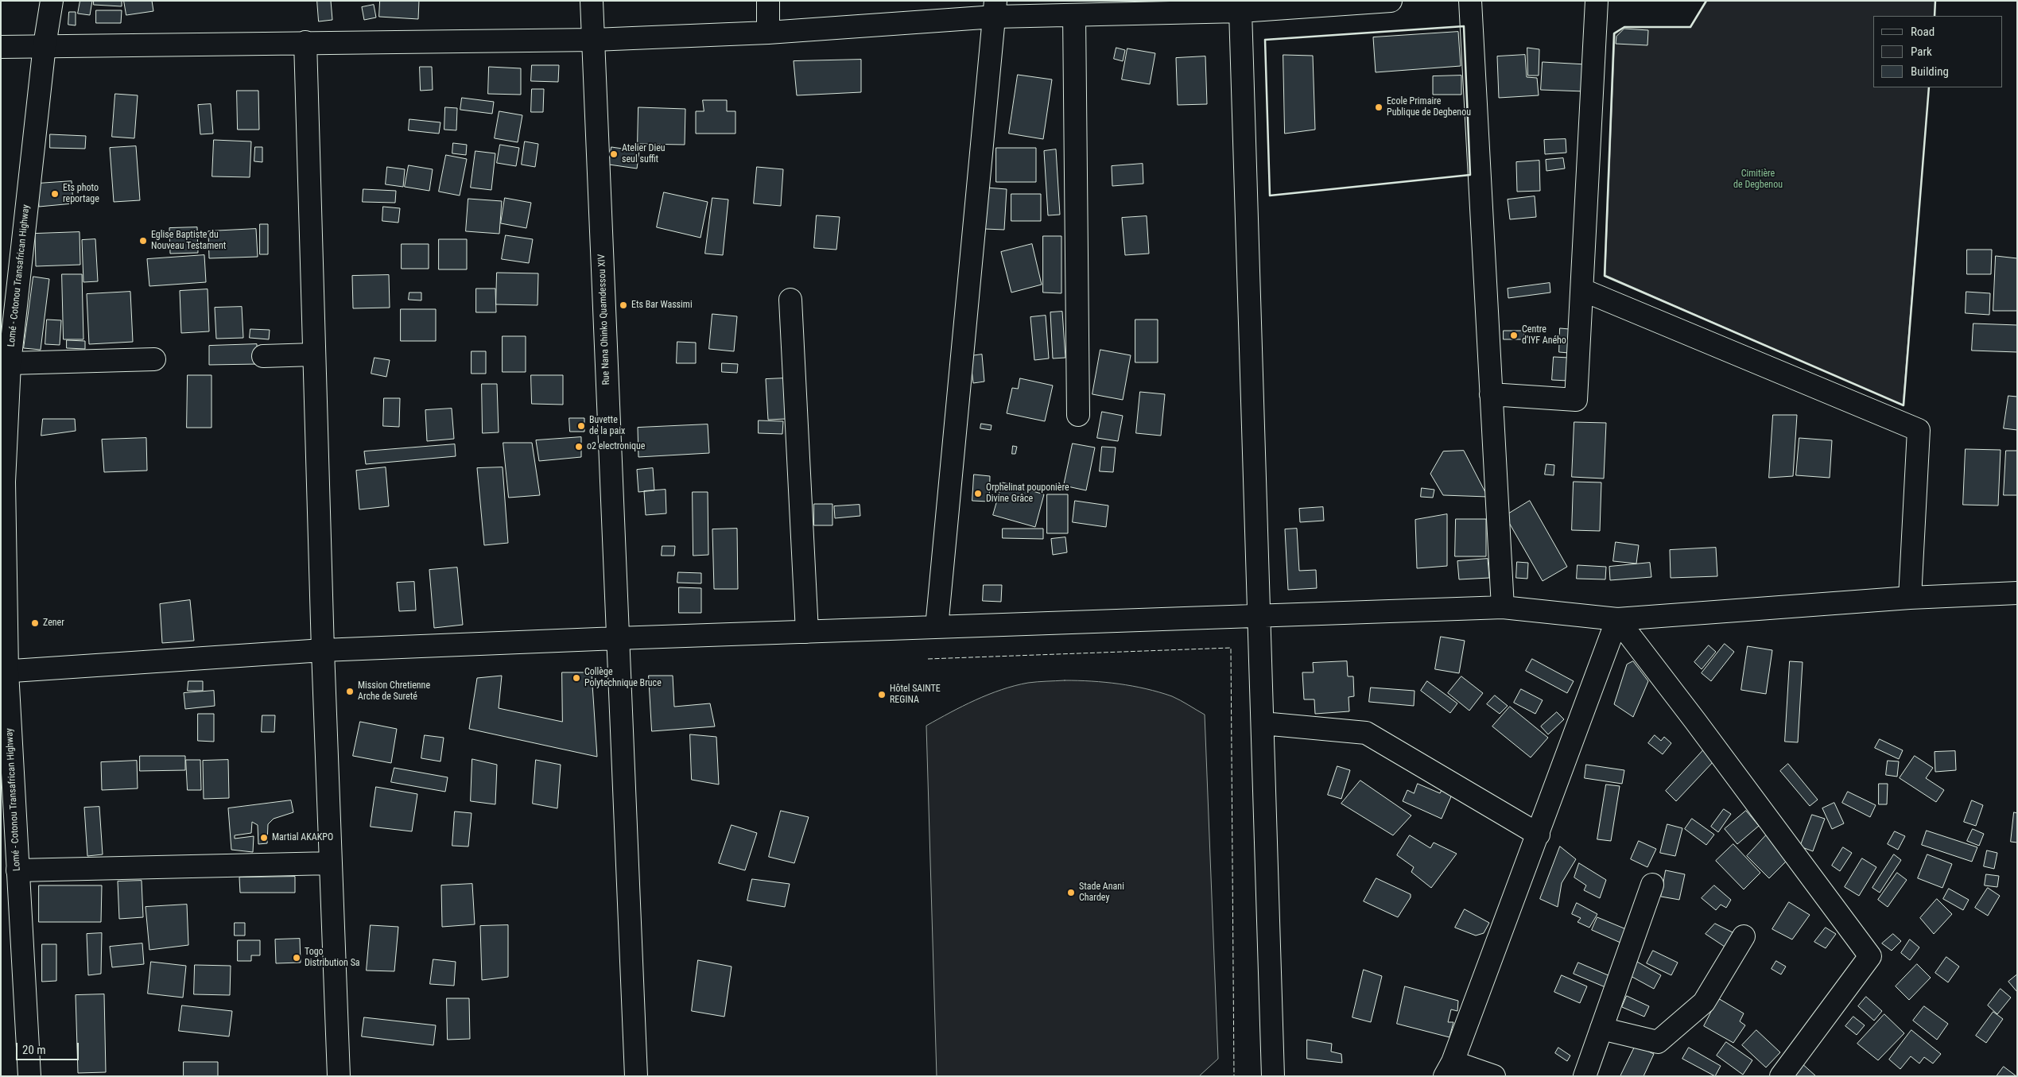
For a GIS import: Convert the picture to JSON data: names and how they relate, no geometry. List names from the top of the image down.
{
  "streets": {
    "main road": ["Lomé - Cotonou Transafrican Highway", "Rue Nana Ohinko Quamdessou XIV"]
  },
  "parks": ["Cimitière de Degbenou"],
  "places": [
    "Ecole Primaire Publique de Degbenou",
    "Atelier Dieu seul suffit",
    "Ets photo reportage",
    "Eglise Baptiste du Nouveau Testament",
    "Ets Bar Wassimi",
    "Centre d'IYF Aného",
    "Buvette de la paix",
    "o2 electronique",
    "Orphelinat pouponière Divine Grâce",
    "Zener",
    "Collège Polytechnique Bruce",
    "Mission Chretienne Arche de Sureté",
    "Hôtel SAINTE REGINA",
    "Martial AKAKPO",
    "Stade Anani Chardey",
    "Togo Distribution Sa"
  ],
  "legend": ["Road", "Park", "Building"],
  "scale_bar": "20 m"
}
